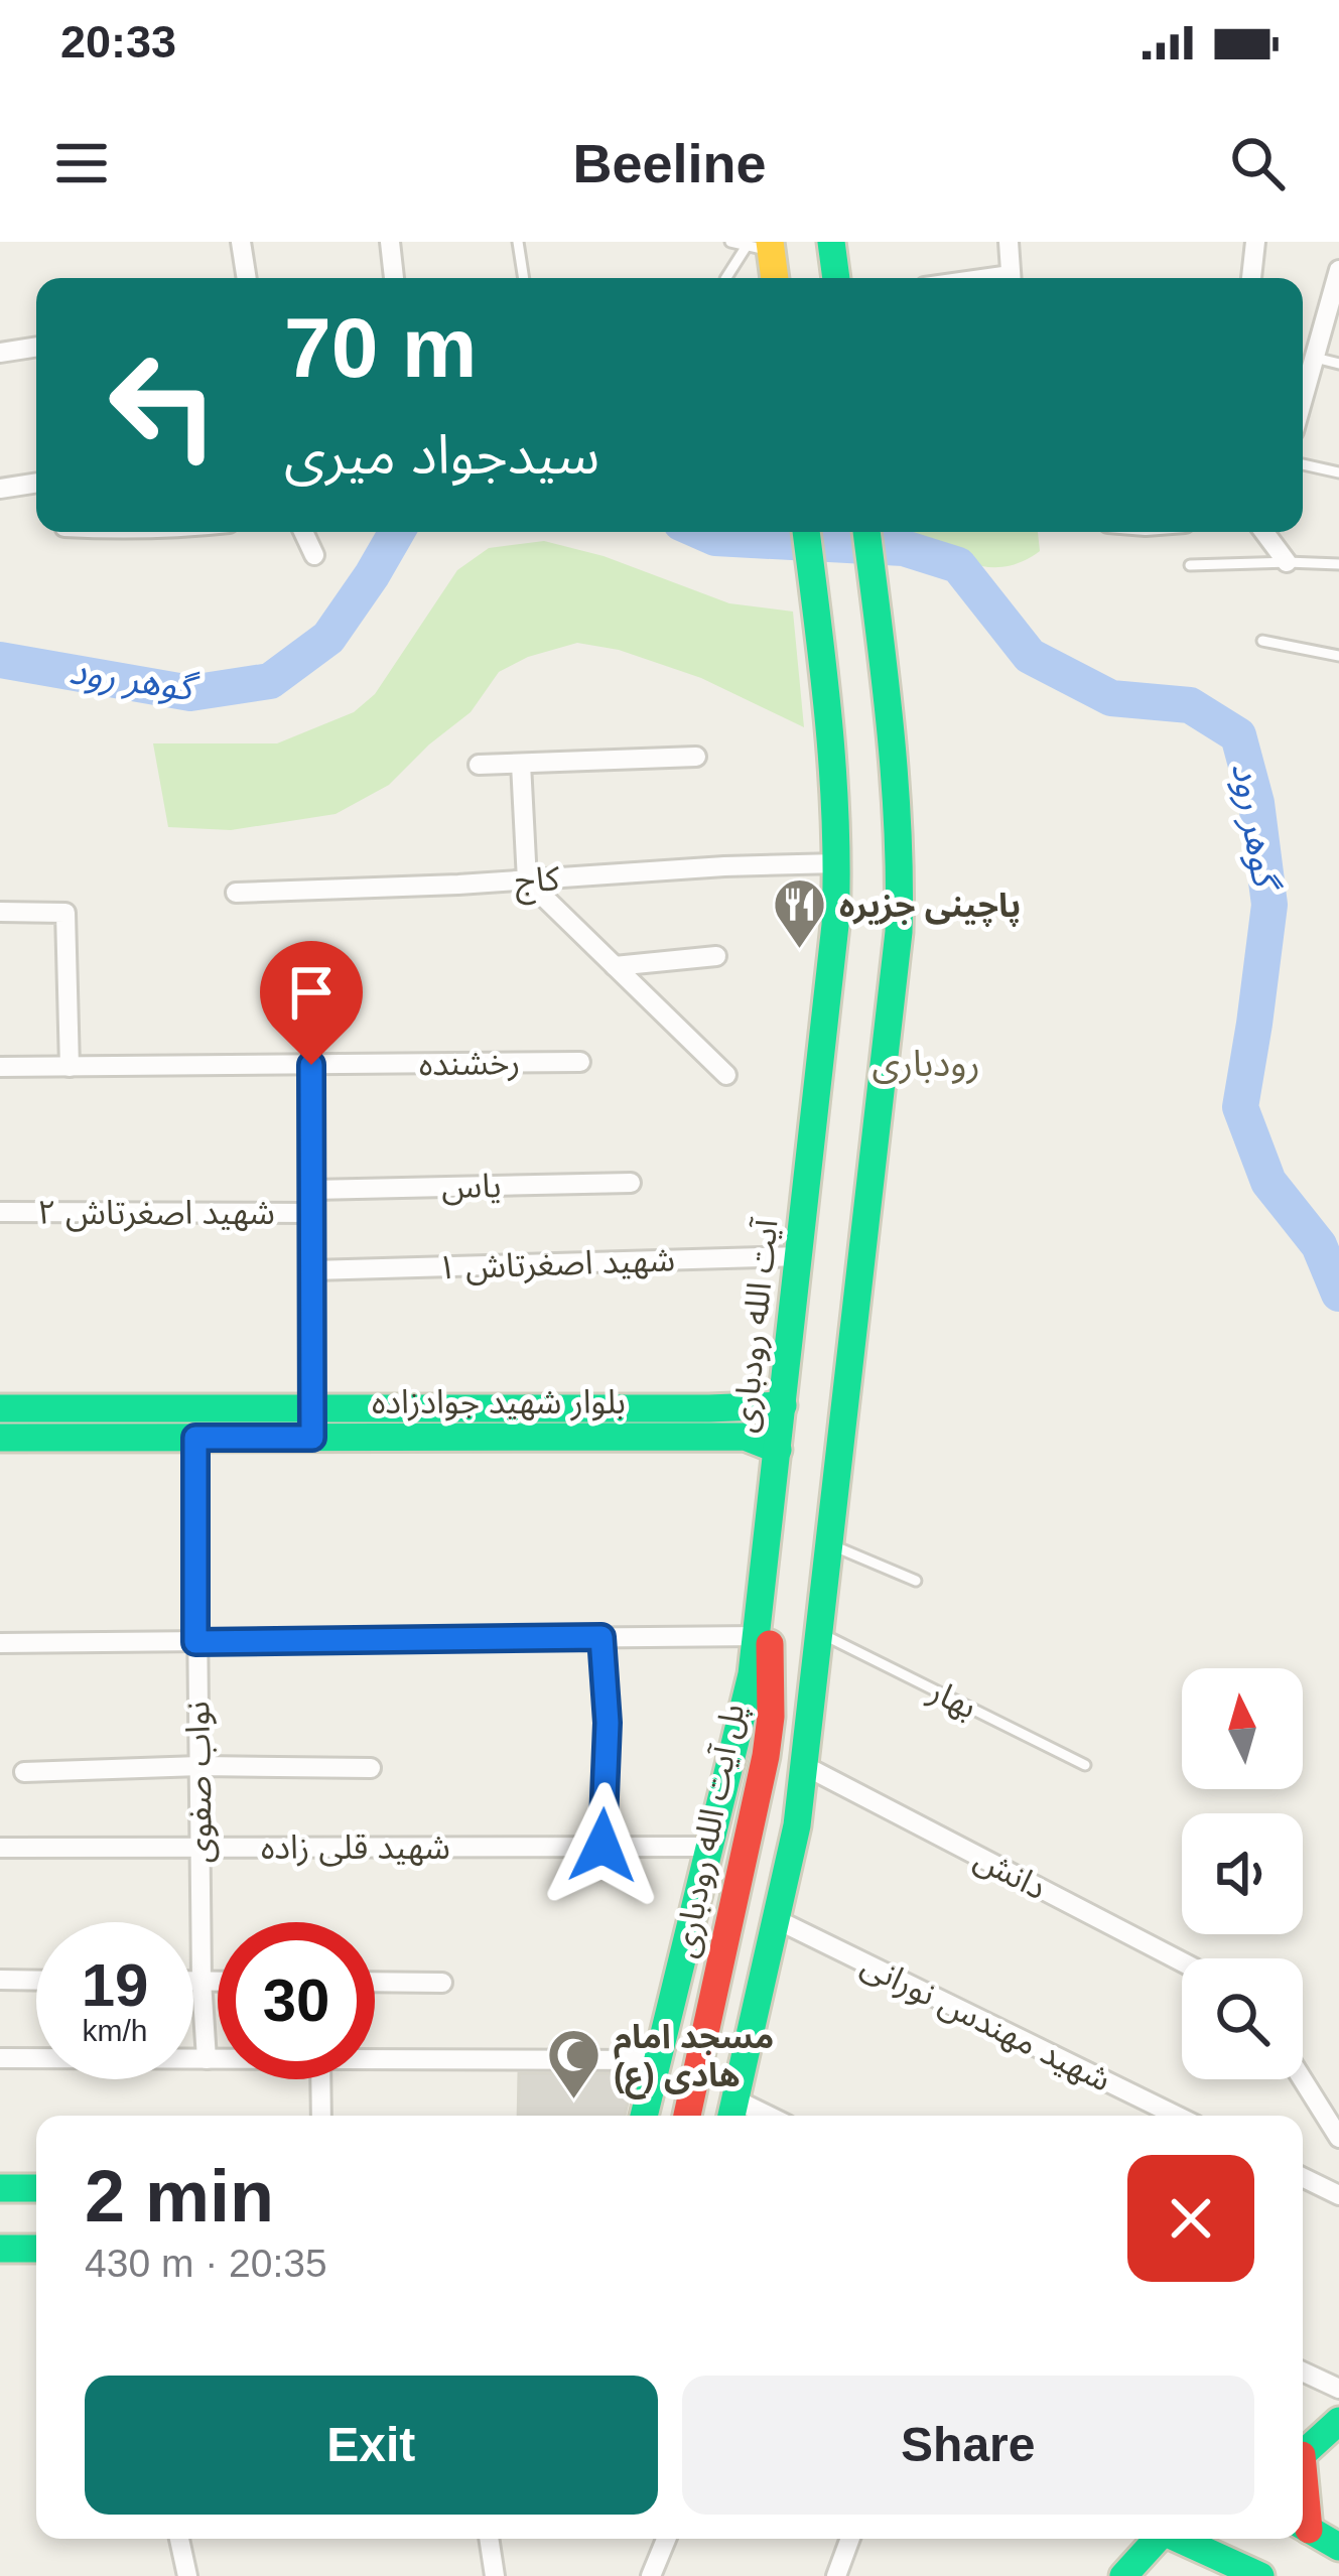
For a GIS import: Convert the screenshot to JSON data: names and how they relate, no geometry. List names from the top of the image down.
{
  "streets": {
    "main road": ["آیت الله رودباری", "بلوار شهید جوادزاده", "پل آیت الله رودباری"],
    "street": [
      "کاج",
      "رخشنده",
      "یاس",
      "شهید اصغرتاش ۲",
      "شهید اصغرتاش ۱",
      "نواب صفوی",
      "شهید قلی زاده",
      "دانش",
      "شهید مهندس نورانی"
    ],
    "lane": ["بهار"]
  },
  "crossings": [
    ["کاج", "آیت الله رودباری"],
    ["شهید اصغرتاش ۱", "آیت الله رودباری"],
    ["آیت الله رودباری", "بلوار شهید جوادزاده"],
    ["آیت الله رودباری", "پل آیت الله رودباری"],
    ["آیت الله رودباری", "شهید قلی زاده"],
    ["بلوار شهید جوادزاده", "نواب صفوی"],
    ["نواب صفوی", "شهید قلی زاده"]
  ],
  "districts": ["رودباری"],
  "water": ["گوهر رود"],
  "places": {
    "restaurant": ["پاچینی جزیره"],
    "mosque": ["مسجد امام هادی (ع)"]
  },
  "north": "top",
  "page": {
    "status": "20:33",
    "header": "Beeline",
    "turn": ["70 m", "سیدجواد میری"],
    "speed": "19 km/h",
    "limit": "30",
    "heading": ["2 min", "430 m · 20:35"],
    "buttons": ["Exit", "Share"]
  }
}
